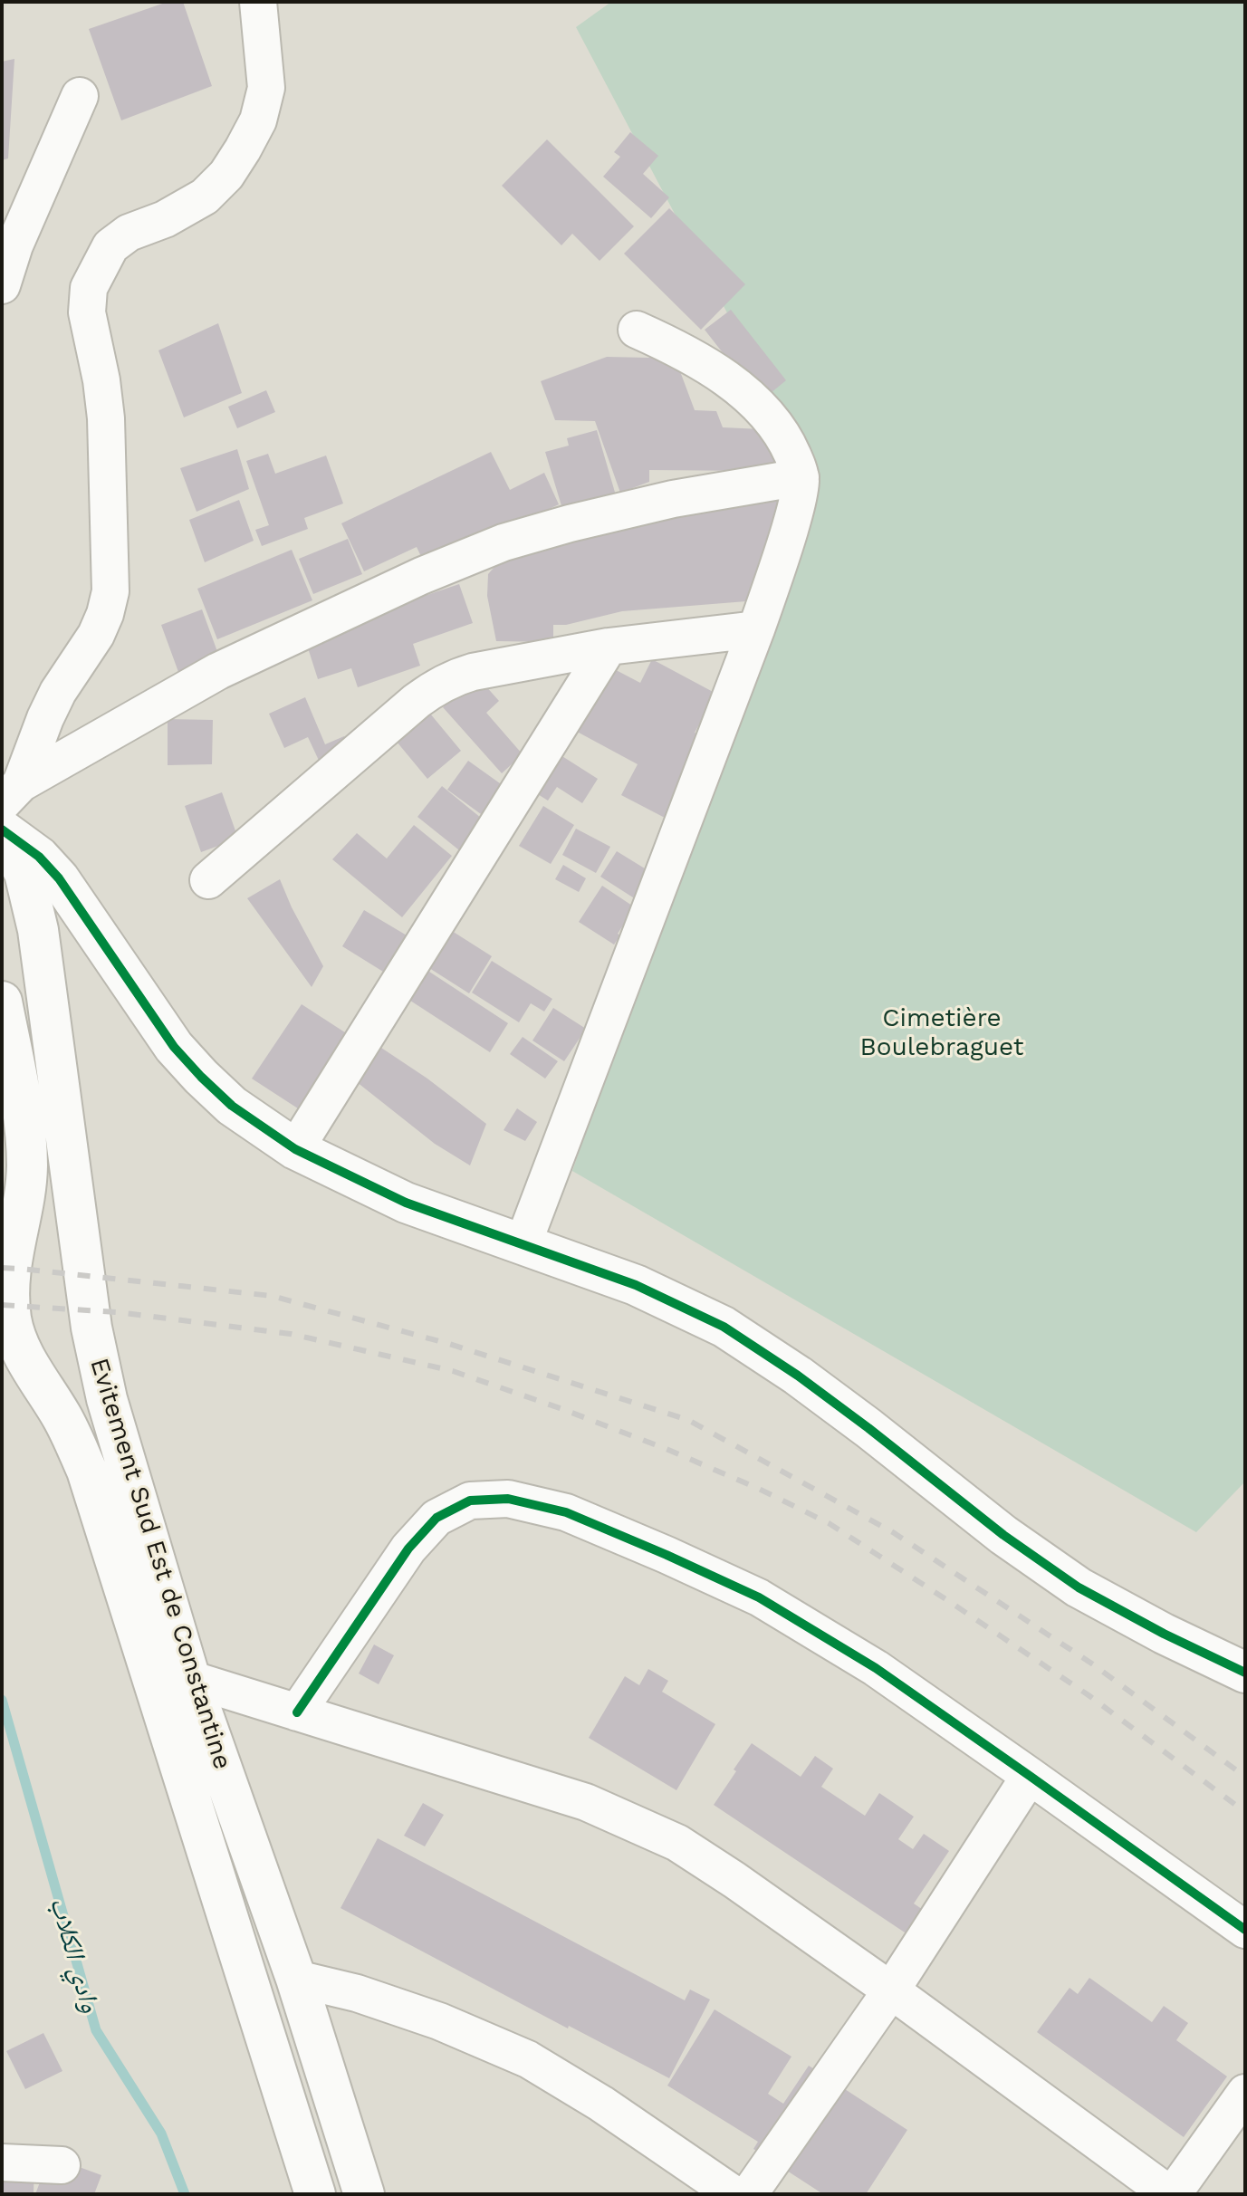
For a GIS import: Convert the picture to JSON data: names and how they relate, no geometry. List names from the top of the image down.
{
  "streets": {
    "main road": ["Evitement Sud Est de Constantine"]
  },
  "water": ["وادي الكلاب"],
  "parks": ["Cimetière Boulebraguet"]
}
